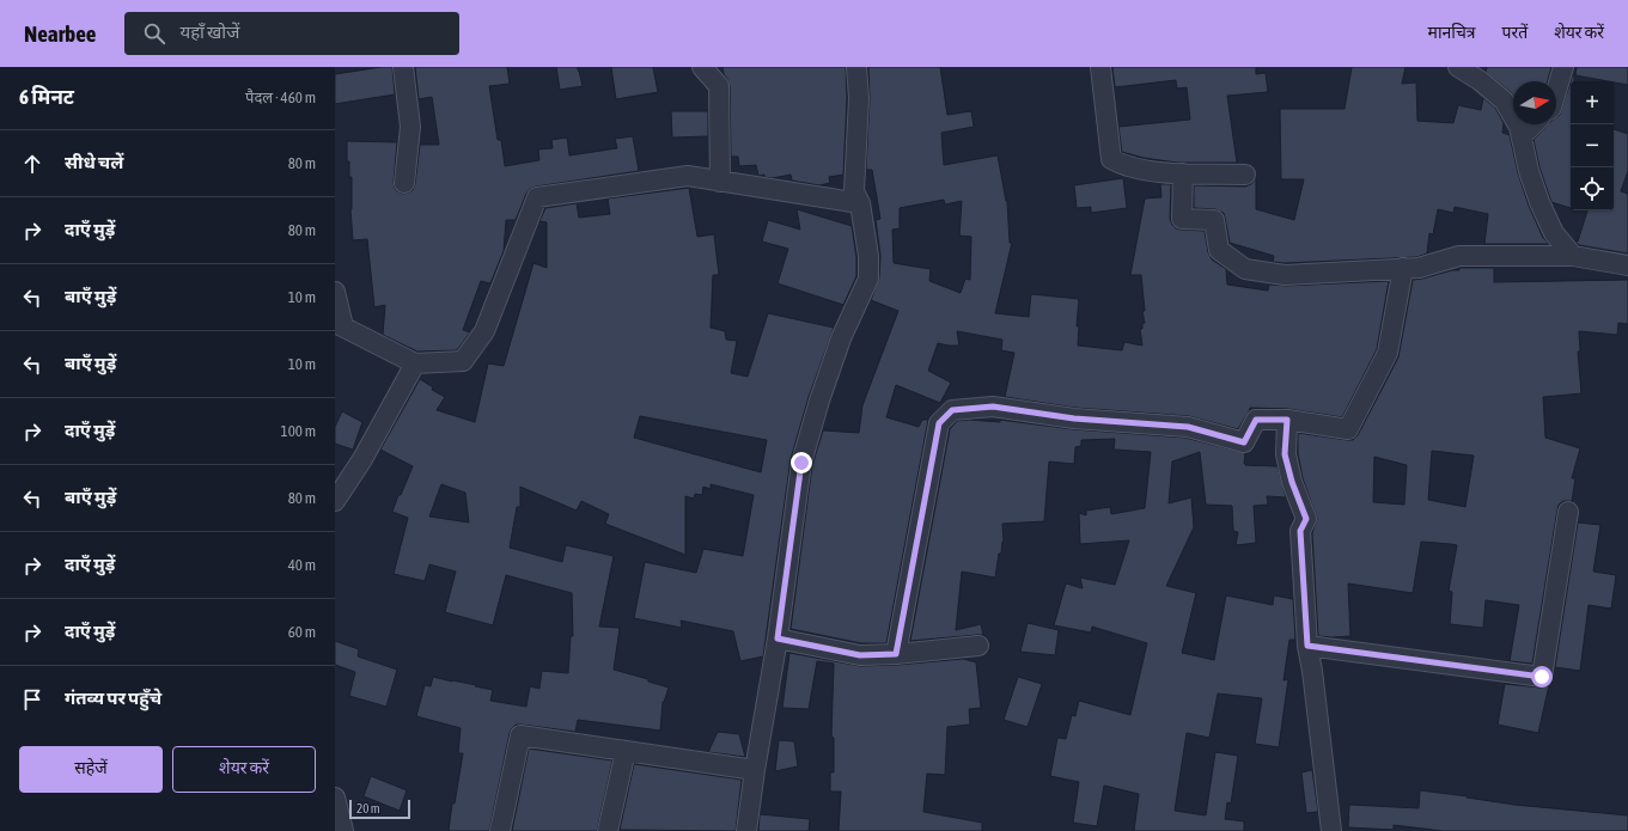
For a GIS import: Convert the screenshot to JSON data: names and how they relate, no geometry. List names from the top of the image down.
{
  "scale_bar": "20 m",
  "north": "right",
  "page": {
    "header": "Nearbee",
    "search": "यहाँ खोजें",
    "nav": ["मानचित्र", "परतें", "शेयर करें"],
    "heading": ["6 मिनट", "पैदल · 460 m"],
    "map_buttons": ["+", "−"],
    "list": [
      ["सीधे चलें", "80 m"],
      ["दाएँ मुड़ें", "80 m"],
      ["बाएँ मुड़ें", "10 m"],
      ["बाएँ मुड़ें", "10 m"],
      ["दाएँ मुड़ें", "100 m"],
      ["बाएँ मुड़ें", "80 m"],
      ["दाएँ मुड़ें", "40 m"],
      ["दाएँ मुड़ें", "60 m"],
      "गंतव्य पर पहुँचे"
    ],
    "buttons": ["सहेजें", "शेयर करें"],
    "scale": "20 m"
  }
}
